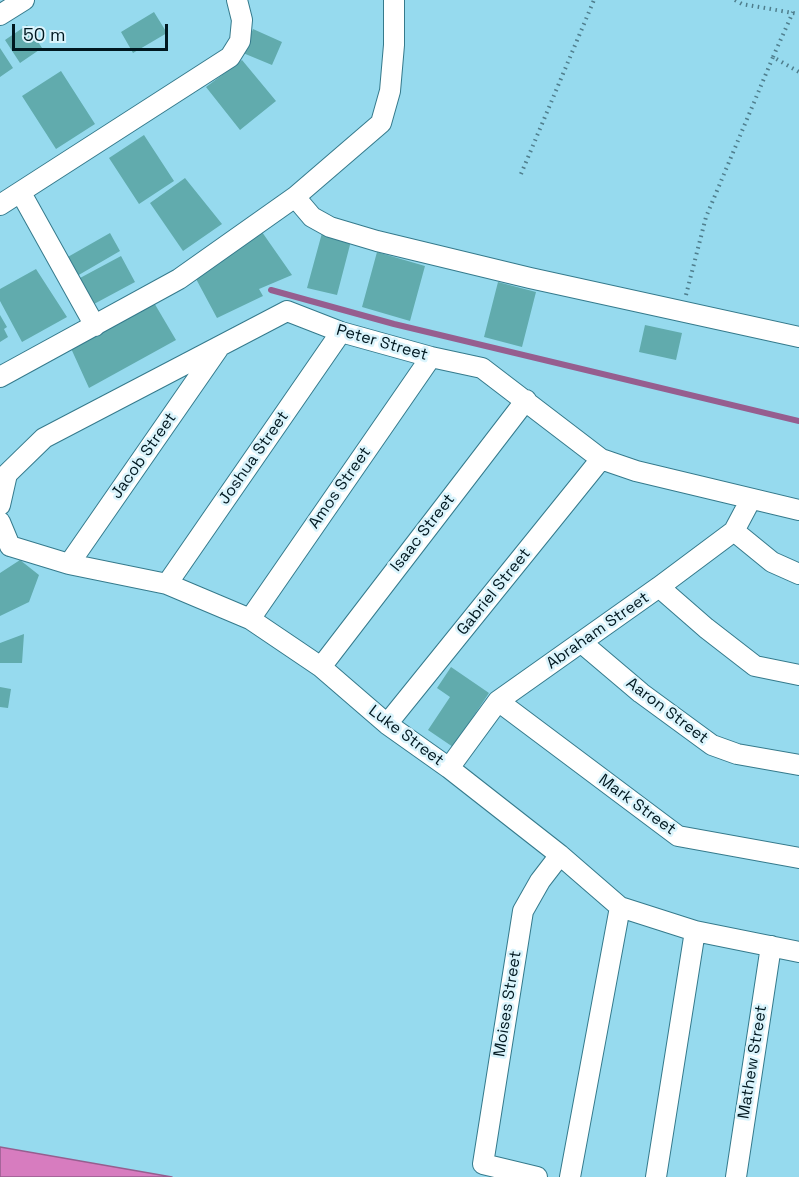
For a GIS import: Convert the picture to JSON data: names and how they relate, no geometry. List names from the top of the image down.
{
  "streets": {
    "street": [
      "Peter Street",
      "Jacob Street",
      "Joshua Street",
      "Amos Street",
      "Isaac Street",
      "Gabriel Street",
      "Abraham Street",
      "Aaron Street",
      "Luke Street",
      "Mark Street",
      "Moises Street",
      "Mathew Street"
    ]
  },
  "crossings": [
    ["Peter Street", "Jacob Street"],
    ["Peter Street", "Joshua Street"],
    ["Peter Street", "Amos Street"],
    ["Peter Street", "Isaac Street"],
    ["Peter Street", "Gabriel Street"],
    ["Peter Street", "Abraham Street"],
    ["Jacob Street", "Luke Street"],
    ["Joshua Street", "Luke Street"],
    ["Amos Street", "Luke Street"],
    ["Isaac Street", "Luke Street"],
    ["Gabriel Street", "Luke Street"],
    ["Abraham Street", "Aaron Street"],
    ["Abraham Street", "Luke Street"],
    ["Abraham Street", "Mark Street"],
    ["Luke Street", "Moises Street"],
    ["Luke Street", "Mathew Street"]
  ],
  "scale_bar": "50 m"
}
